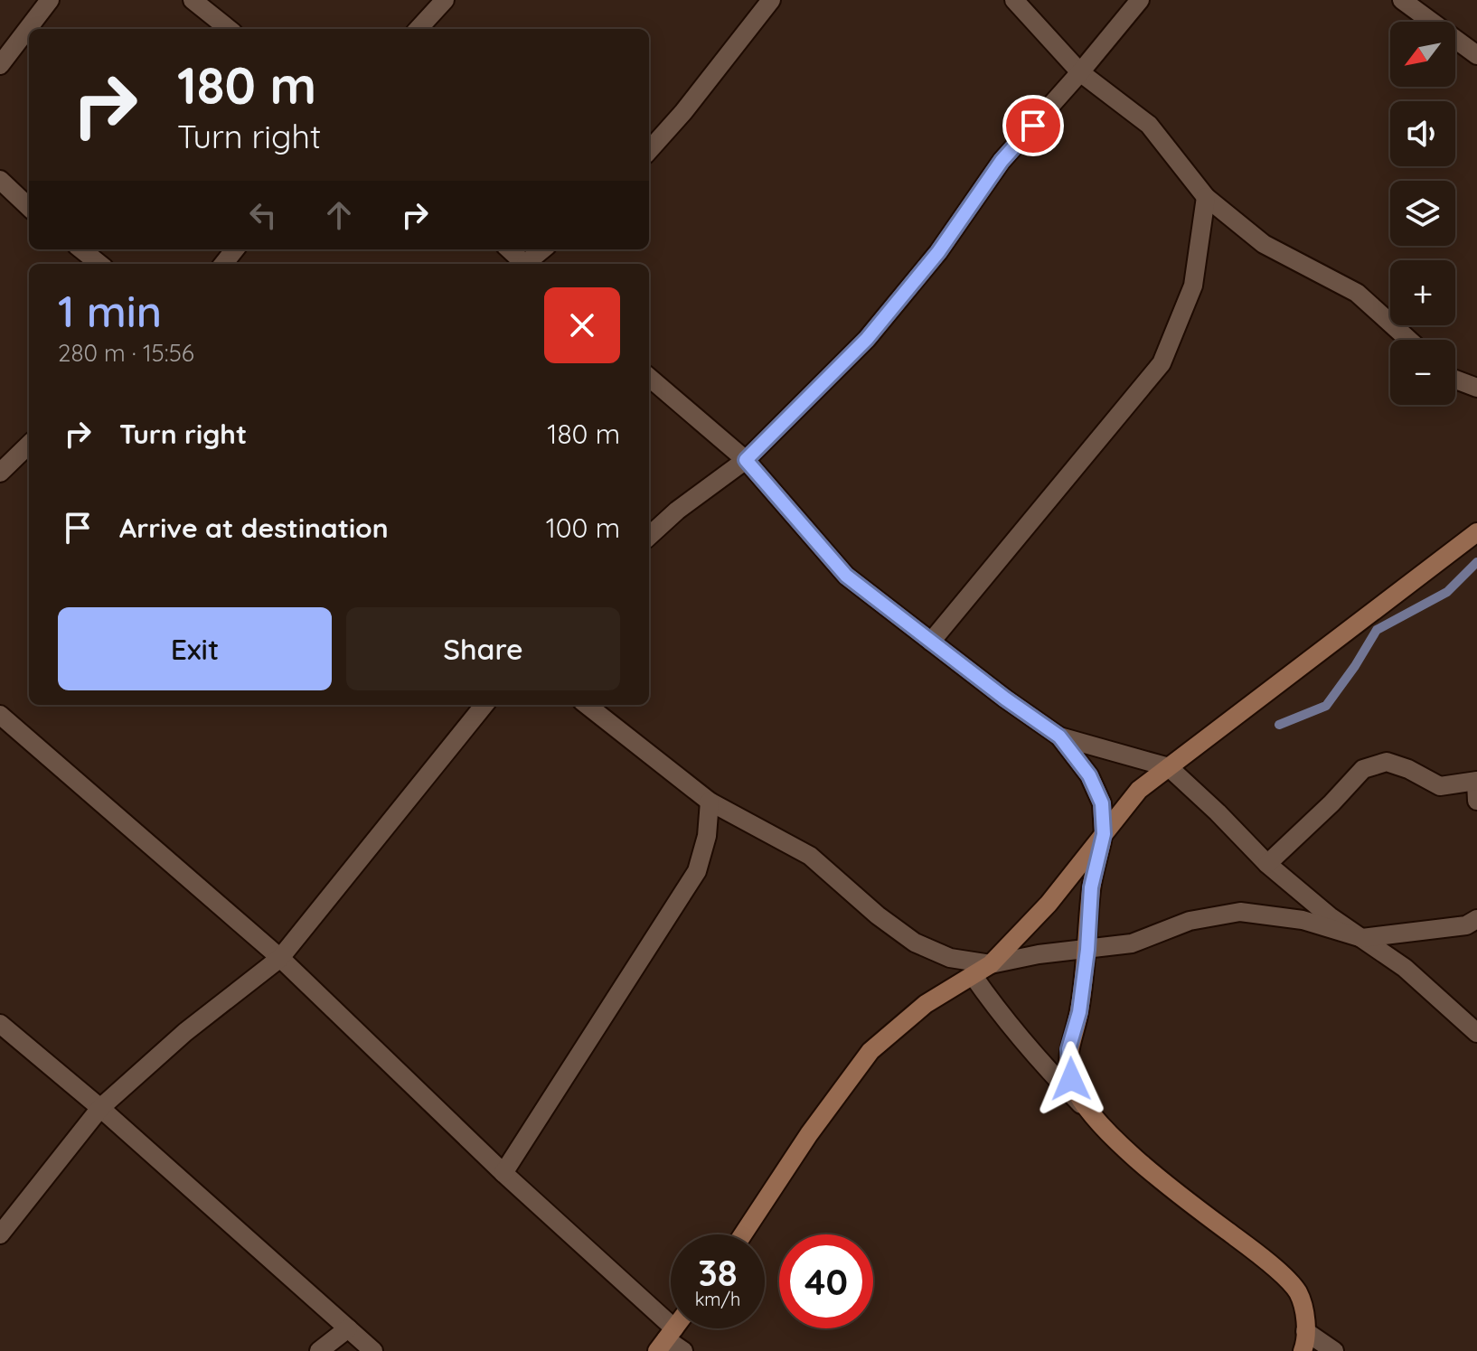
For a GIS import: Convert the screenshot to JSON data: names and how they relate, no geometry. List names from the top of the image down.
{
  "north": "bottom left",
  "page": {
    "map_buttons": ["+", "−"],
    "turn": ["180 m", "Turn right"],
    "heading": ["1 min", "280 m · 15:56"],
    "list": [
      {
        "name": "Turn right",
        "value": "180 m"
      },
      {
        "name": "Arrive at destination",
        "value": "100 m"
      }
    ],
    "buttons": ["Exit", "Share"],
    "speed": "38 km/h",
    "limit": "40"
  }
}
